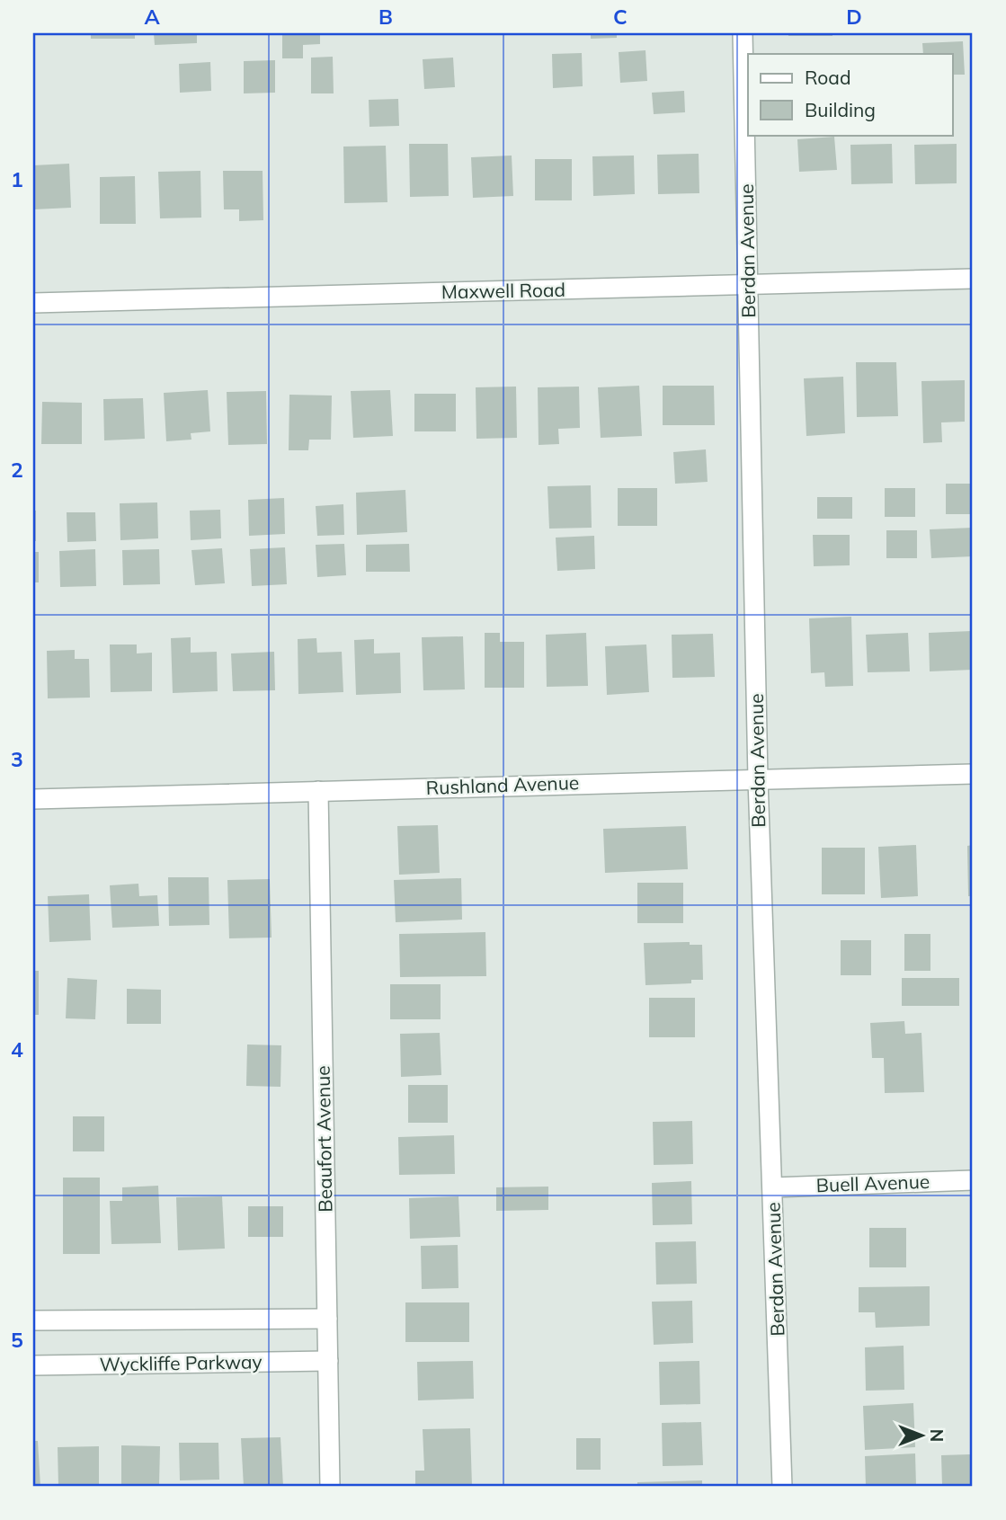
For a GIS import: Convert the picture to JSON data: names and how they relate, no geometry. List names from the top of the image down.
{
  "streets": {
    "street": [
      "Berdan Avenue",
      "Maxwell Road",
      "Rushland Avenue",
      "Beaufort Avenue",
      "Buell Avenue",
      "Wyckliffe Parkway"
    ]
  },
  "crossings": [
    ["Berdan Avenue", "Maxwell Road"],
    ["Berdan Avenue", "Rushland Avenue"],
    ["Berdan Avenue", "Buell Avenue"],
    ["Rushland Avenue", "Beaufort Avenue"],
    ["Beaufort Avenue", "Wyckliffe Parkway"]
  ],
  "legend": ["Road", "Building"],
  "north": "right",
  "grid": {
    "columns": [
      "A",
      "B",
      "C",
      "D"
    ],
    "rows": [
      "1",
      "2",
      "3",
      "4",
      "5"
    ]
  }
}
